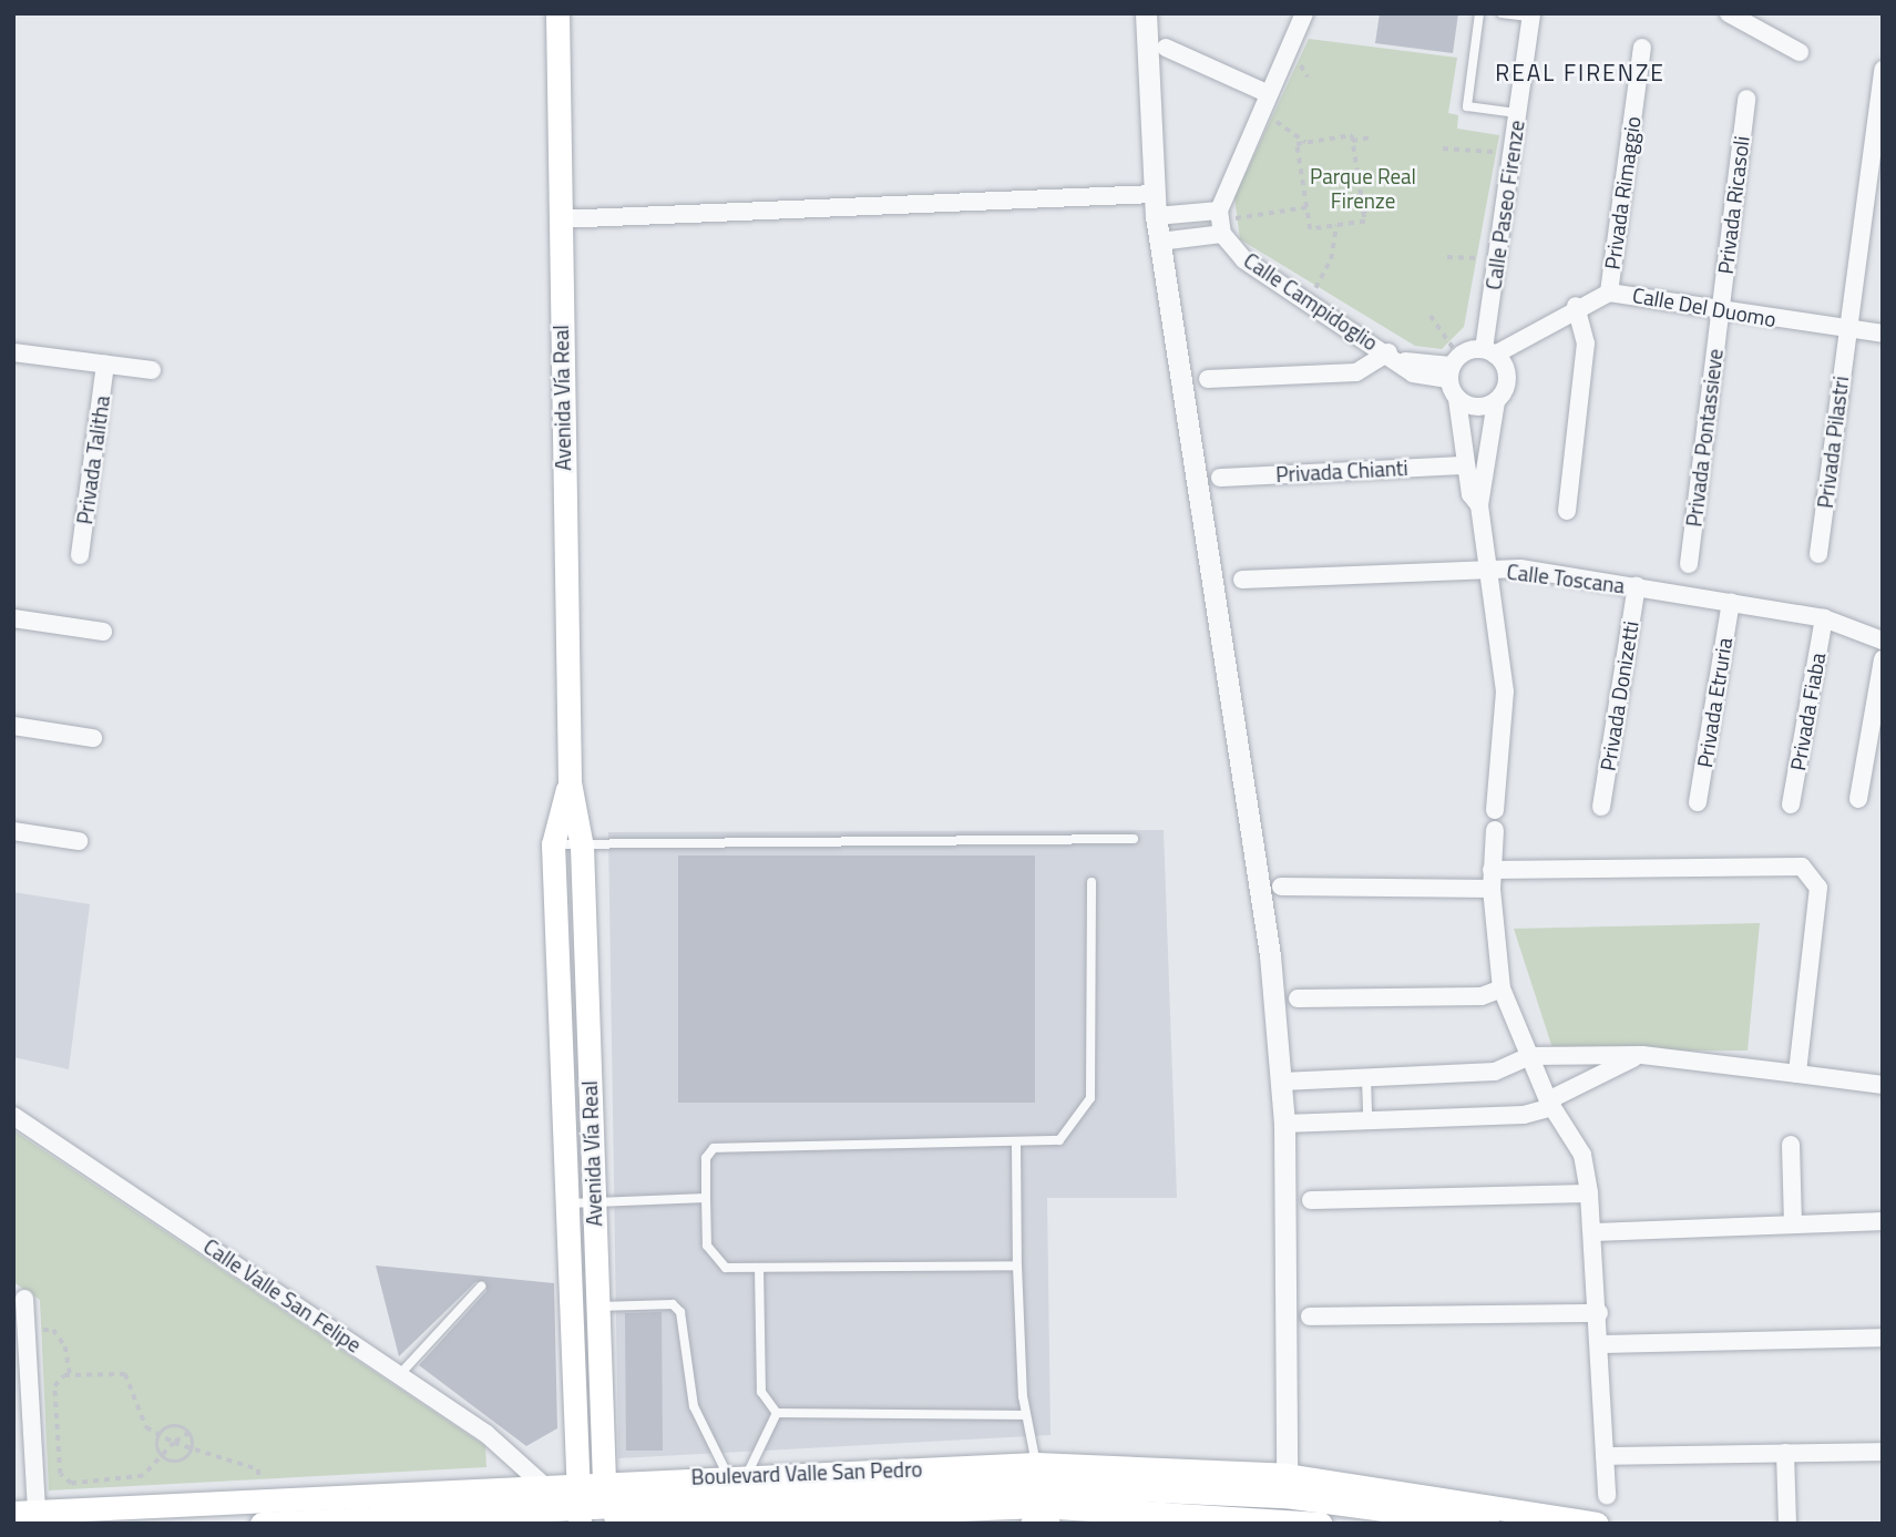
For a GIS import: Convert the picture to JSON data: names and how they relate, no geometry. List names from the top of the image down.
{
  "streets": {
    "main road": ["Avenida Vía Real", "Boulevard Valle San Pedro"],
    "street": [
      "Privada Rimaggio",
      "Calle Paseo Firenze",
      "Privada Ricasoli",
      "Calle Campidoglio",
      "Calle Del Duomo",
      "Privada Pontassieve",
      "Privada Pilastri",
      "Privada Talitha",
      "Privada Chianti",
      "Calle Toscana",
      "Privada Donizetti",
      "Privada Etruria",
      "Privada Fiaba",
      "Calle Valle San Felipe"
    ]
  },
  "crossings": [
    ["Privada Rimaggio", "Calle Del Duomo"],
    ["Calle Paseo Firenze", "Calle Campidoglio"],
    ["Calle Paseo Firenze", "Calle Del Duomo"],
    ["Privada Ricasoli", "Calle Del Duomo"],
    ["Privada Ricasoli", "Privada Pontassieve"],
    ["Calle Campidoglio", "Calle Del Duomo"],
    ["Calle Del Duomo", "Privada Pontassieve"],
    ["Calle Del Duomo", "Privada Pilastri"],
    ["Avenida Vía Real", "Boulevard Valle San Pedro"],
    ["Calle Toscana", "Privada Donizetti"],
    ["Calle Toscana", "Privada Etruria"],
    ["Calle Toscana", "Privada Fiaba"],
    ["Calle Valle San Felipe", "Boulevard Valle San Pedro"]
  ],
  "districts": ["REAL FIRENZE"],
  "parks": ["Parque Real Firenze"]
}
